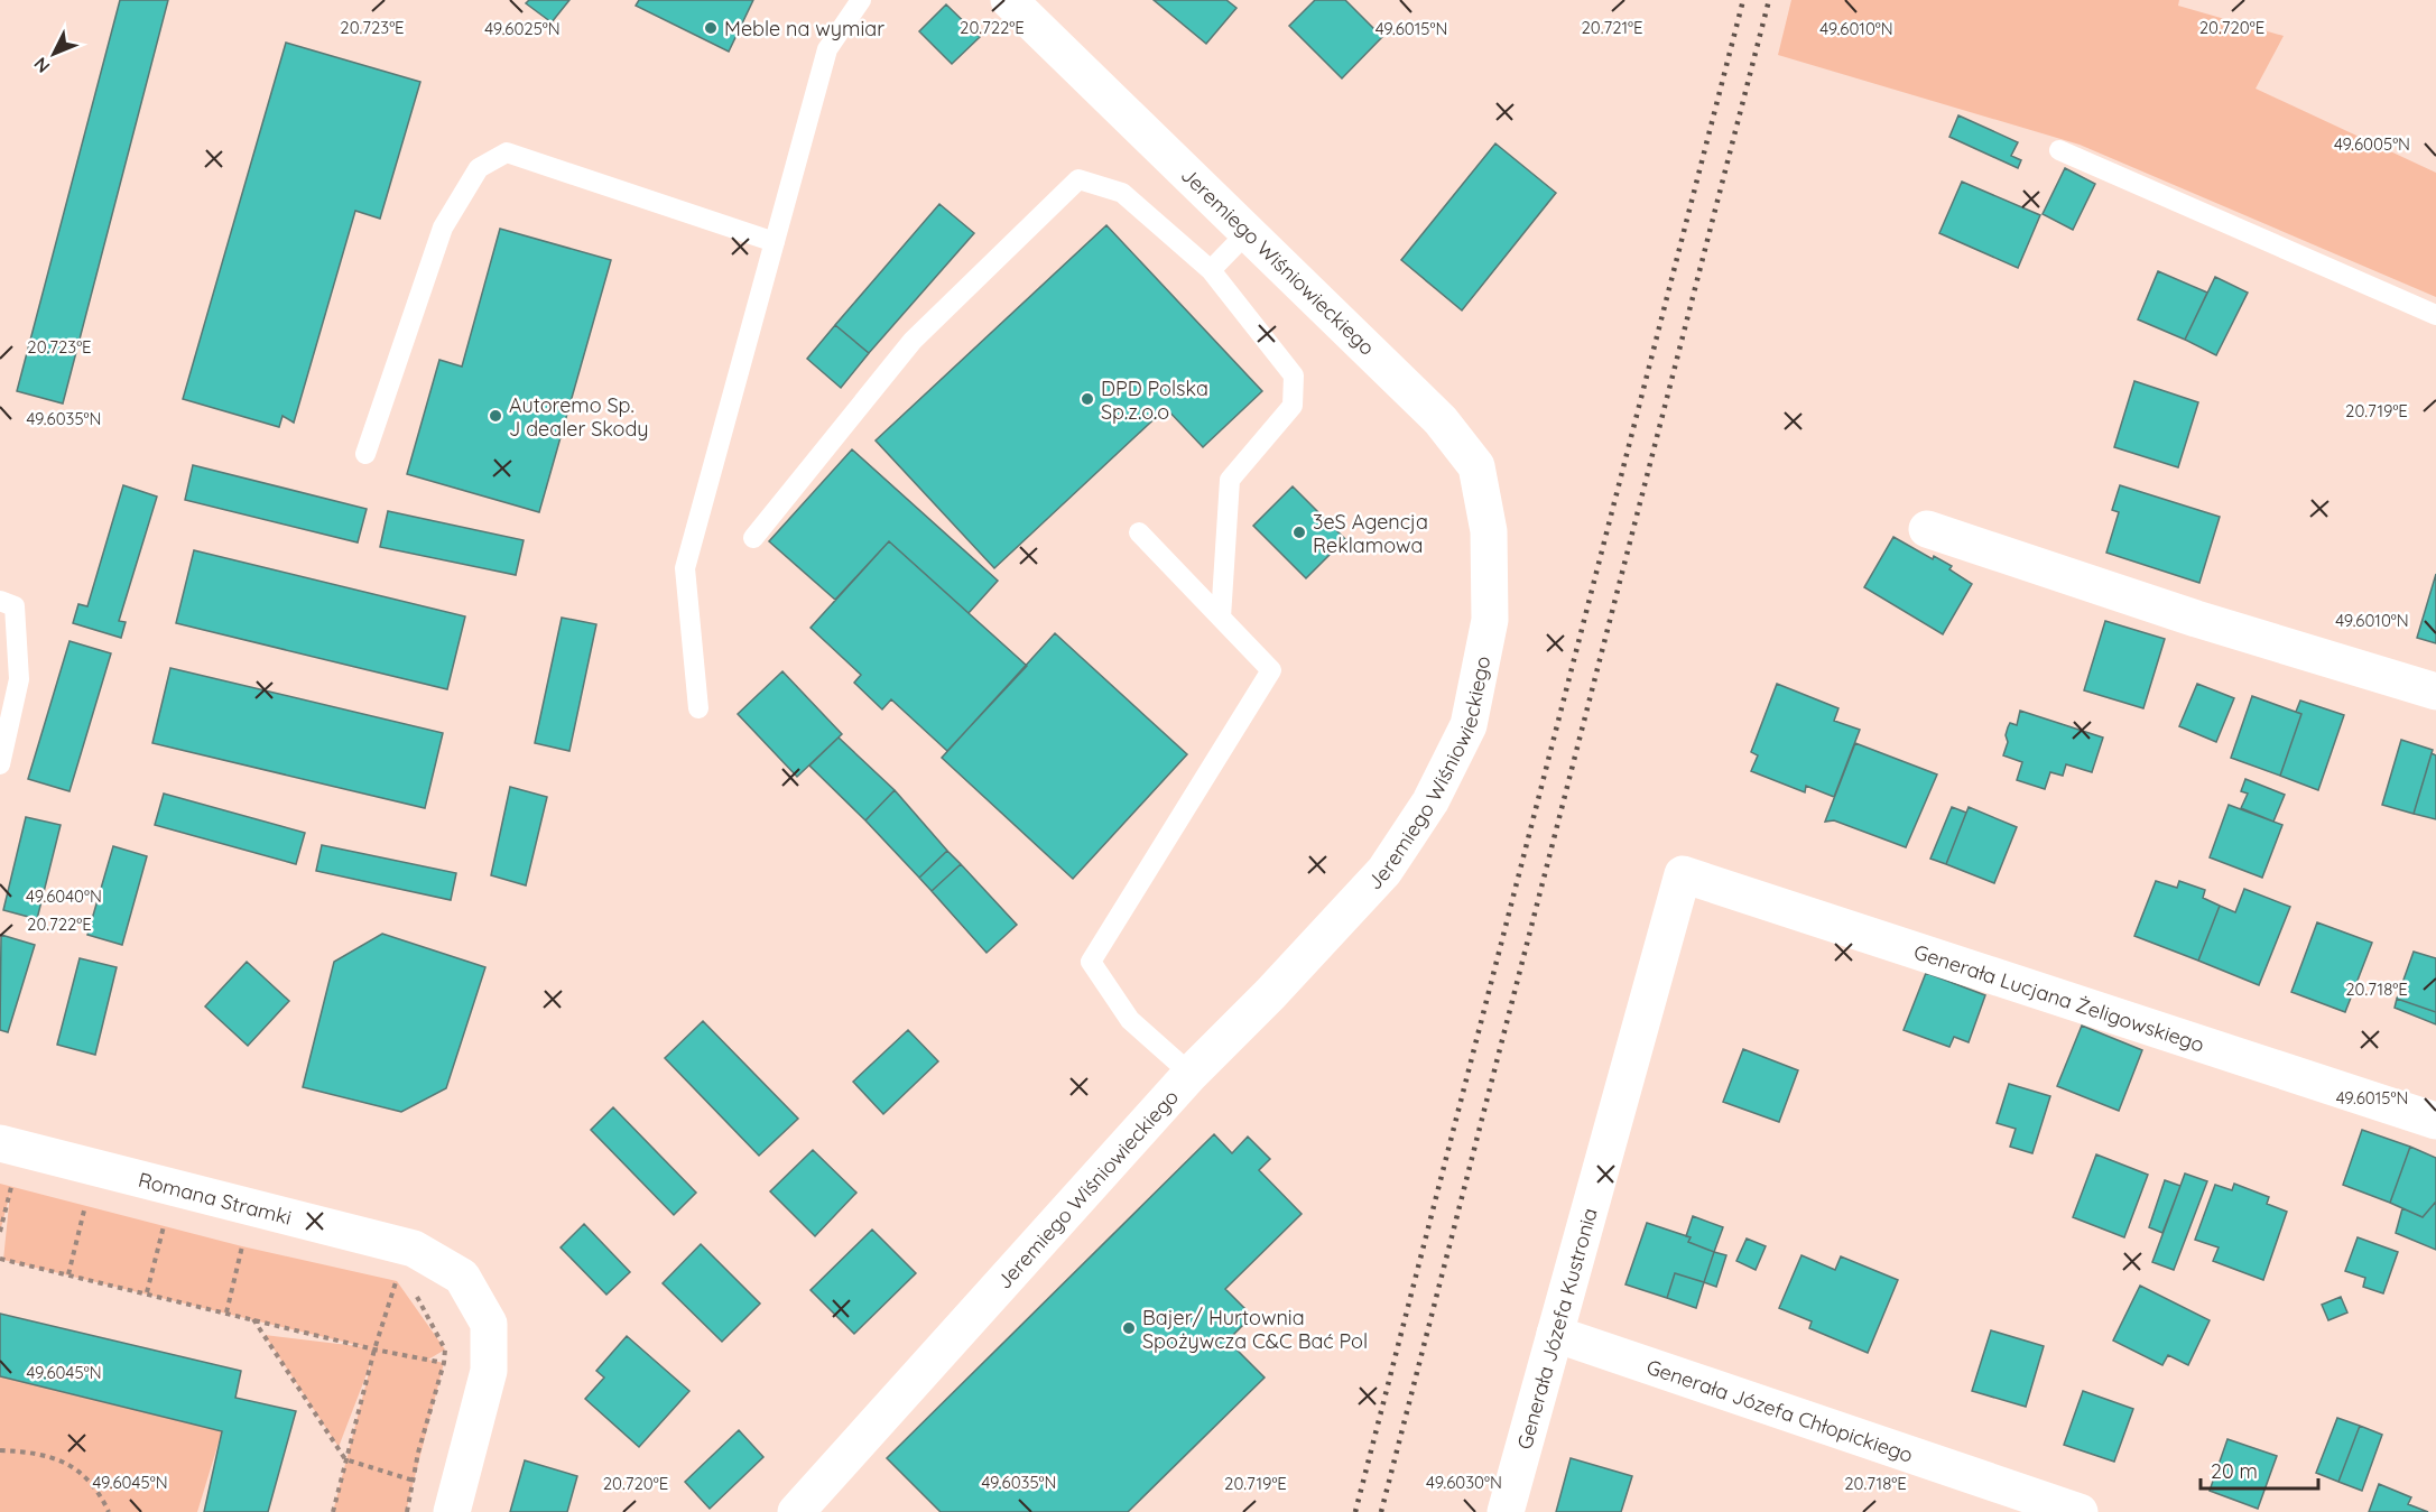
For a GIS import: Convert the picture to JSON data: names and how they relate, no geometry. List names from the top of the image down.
{
  "streets": {
    "street": [
      "Jeremiego Wiśniowieckiego",
      "Generała Lucjana Żeligowskiego",
      "Romana Stramki",
      "Generała Józefa Kustronia",
      "Generała Józefa Chłopickiego"
    ]
  },
  "crossings": [
    ["Generała Lucjana Żeligowskiego", "Generała Józefa Kustronia"],
    ["Generała Józefa Kustronia", "Generała Józefa Chłopickiego"]
  ],
  "places": [
    "Meble na wymiar",
    "DPD Polska Sp.z.o.o",
    "Autoremo Sp. J dealer Skody",
    "3eS Agencja Reklamowa",
    "Bajer/ Hurtownia Spożywcza C&C Bać Pol"
  ],
  "scale_bar": "20 m",
  "north": "bottom left",
  "coordinates": [
    "20.723°E",
    "20.722°E",
    "20.721°E",
    "20.720°E",
    "49.6015°N",
    "49.6010°N",
    "49.6025°N",
    "49.6005°N",
    "20.719°E",
    "49.6035°N",
    "49.6040°N",
    "20.718°E",
    "49.6045°N",
    "49.6030°N"
  ]
}
